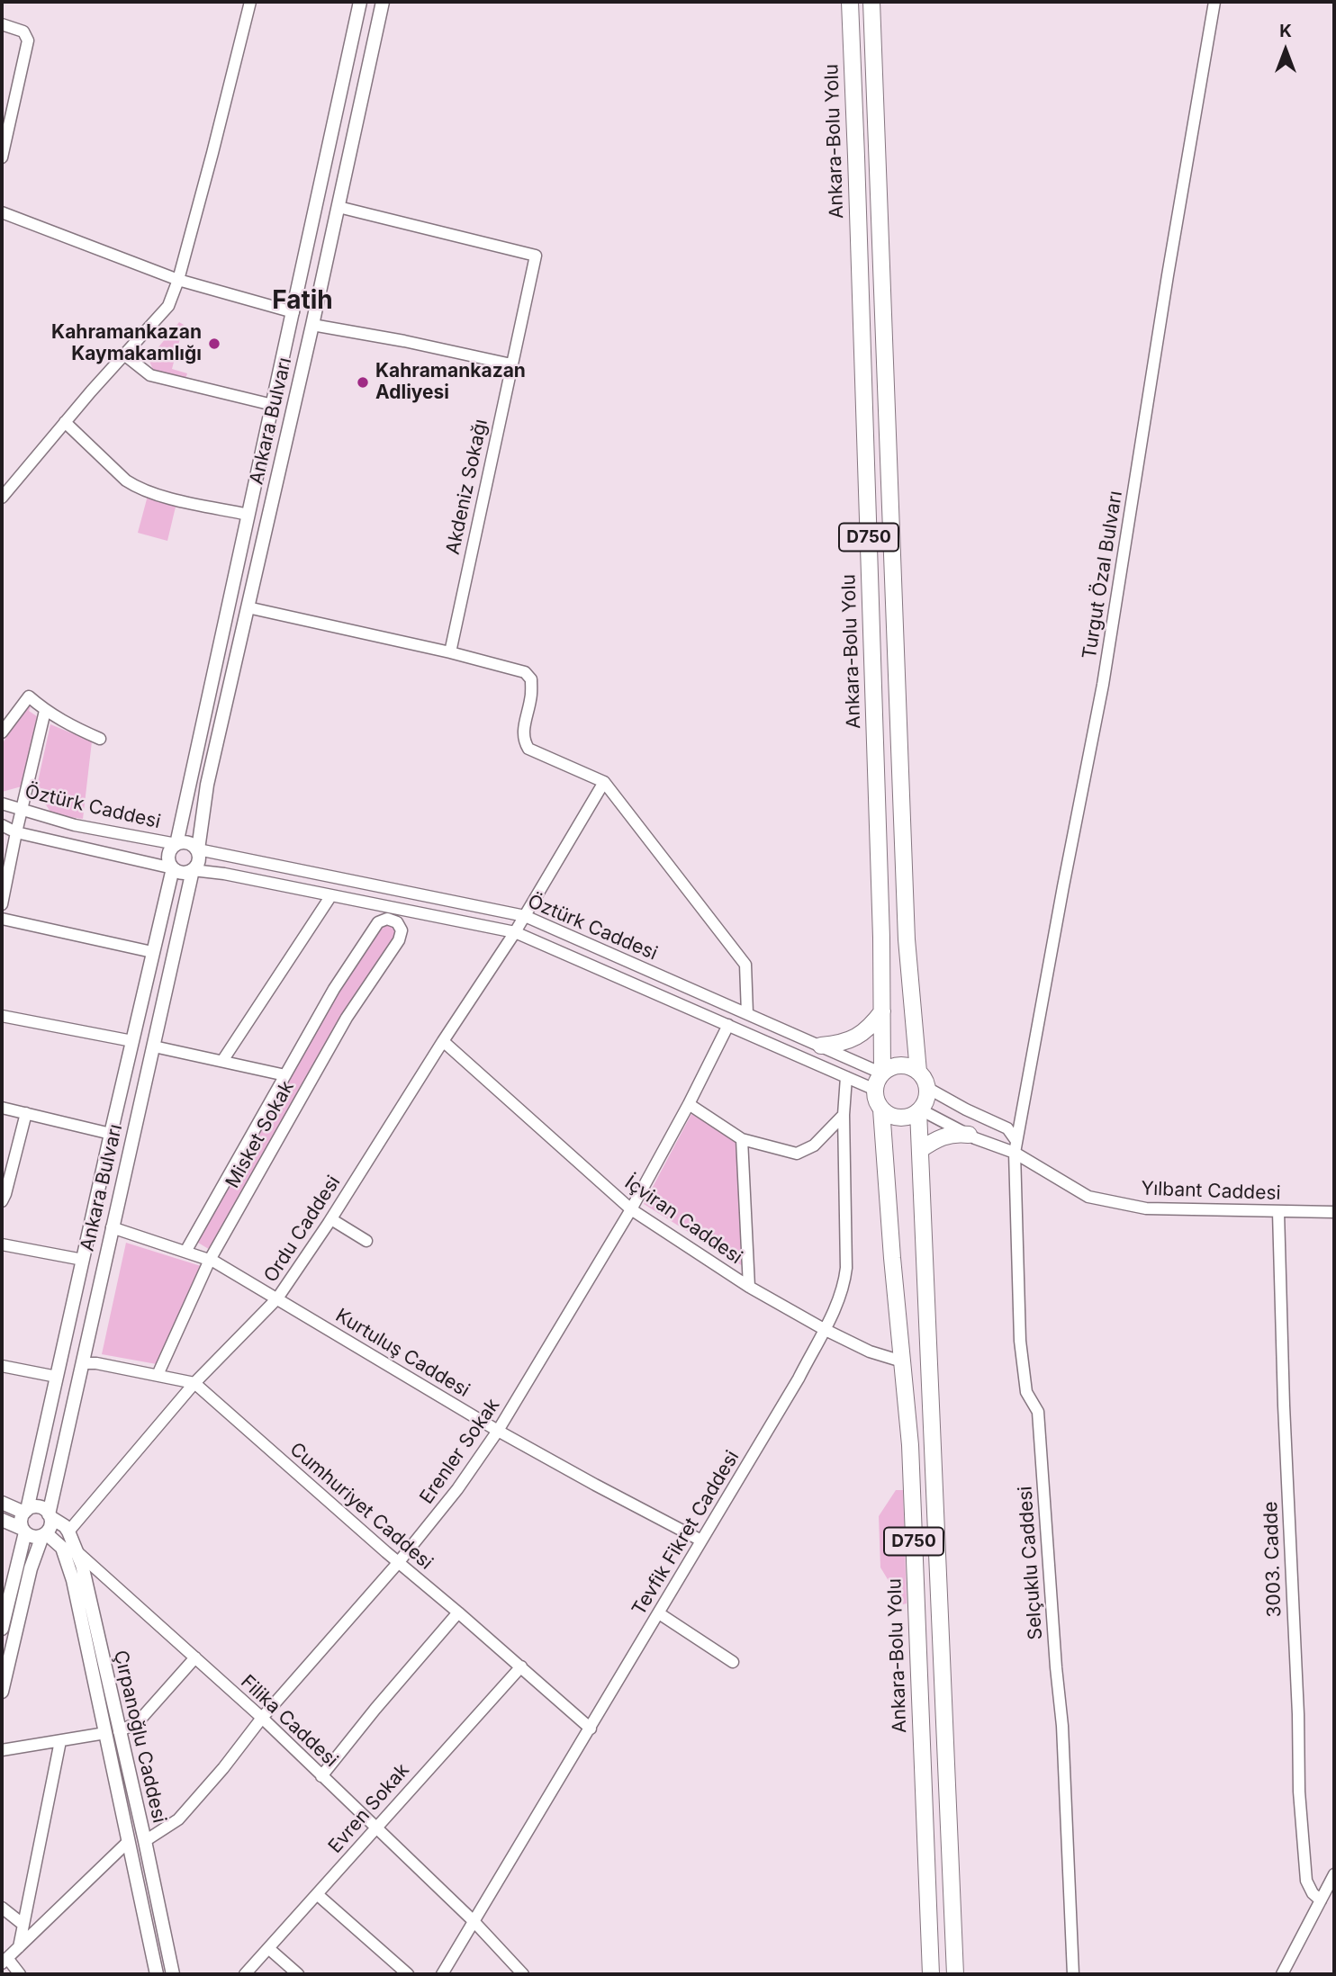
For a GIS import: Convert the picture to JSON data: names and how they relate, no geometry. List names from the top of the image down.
{
  "streets": {
    "highway": ["Ankara-Bolu Yolu", "D750"],
    "main road": ["Ankara Bulvarı", "Çırpanoğlu Caddesi"],
    "street": [
      "Akdeniz Sokağı",
      "Turgut Özal Bulvarı",
      "Öztürk Caddesi",
      "Misket Sokak",
      "Yılbant Caddesi",
      "İçviran Caddesi",
      "Ordu Caddesi",
      "Kurtuluş Caddesi",
      "Erenler Sokak",
      "Cumhuriyet Caddesi",
      "Tevfik Fikret Caddesi",
      "3003. Cadde",
      "Selçuklu Caddesi",
      "Filika Caddesi",
      "Evren Sokak"
    ]
  },
  "crossings": [
    ["Ankara-Bolu Yolu", "D750"],
    ["Ankara-Bolu Yolu", "Öztürk Caddesi"],
    ["Ankara-Bolu Yolu", "Yılbant Caddesi"],
    ["Ankara-Bolu Yolu", "İçviran Caddesi"],
    ["Ankara Bulvarı", "Akdeniz Sokağı"],
    ["Ankara Bulvarı", "Öztürk Caddesi"],
    ["Ankara Bulvarı", "Kurtuluş Caddesi"],
    ["Ankara Bulvarı", "Cumhuriyet Caddesi"],
    ["Ankara Bulvarı", "Çırpanoğlu Caddesi"],
    ["D750", "Öztürk Caddesi"],
    ["D750", "Yılbant Caddesi"],
    ["Turgut Özal Bulvarı", "Yılbant Caddesi"],
    ["Turgut Özal Bulvarı", "Selçuklu Caddesi"],
    ["Öztürk Caddesi", "Yılbant Caddesi"],
    ["Öztürk Caddesi", "Ordu Caddesi"],
    ["Öztürk Caddesi", "Erenler Sokak"],
    ["Öztürk Caddesi", "Tevfik Fikret Caddesi"],
    ["Misket Sokak", "Kurtuluş Caddesi"],
    ["Misket Sokak", "Cumhuriyet Caddesi"],
    ["Yılbant Caddesi", "3003. Cadde"],
    ["Yılbant Caddesi", "Selçuklu Caddesi"],
    ["İçviran Caddesi", "Ordu Caddesi"],
    ["İçviran Caddesi", "Erenler Sokak"],
    ["İçviran Caddesi", "Tevfik Fikret Caddesi"],
    ["Ordu Caddesi", "Kurtuluş Caddesi"],
    ["Ordu Caddesi", "Cumhuriyet Caddesi"],
    ["Ordu Caddesi", "Çırpanoğlu Caddesi"],
    ["Kurtuluş Caddesi", "Erenler Sokak"],
    ["Kurtuluş Caddesi", "Tevfik Fikret Caddesi"],
    ["Erenler Sokak", "Cumhuriyet Caddesi"],
    ["Erenler Sokak", "Filika Caddesi"],
    ["Erenler Sokak", "Çırpanoğlu Caddesi"],
    ["Cumhuriyet Caddesi", "Tevfik Fikret Caddesi"],
    ["Cumhuriyet Caddesi", "Evren Sokak"],
    ["Tevfik Fikret Caddesi", "Filika Caddesi"],
    ["Filika Caddesi", "Çırpanoğlu Caddesi"],
    ["Filika Caddesi", "Evren Sokak"]
  ],
  "districts": ["Fatih"],
  "places": ["Kahramankazan Kaymakamlığı", "Kahramankazan Adliyesi"],
  "north": "top"
}
